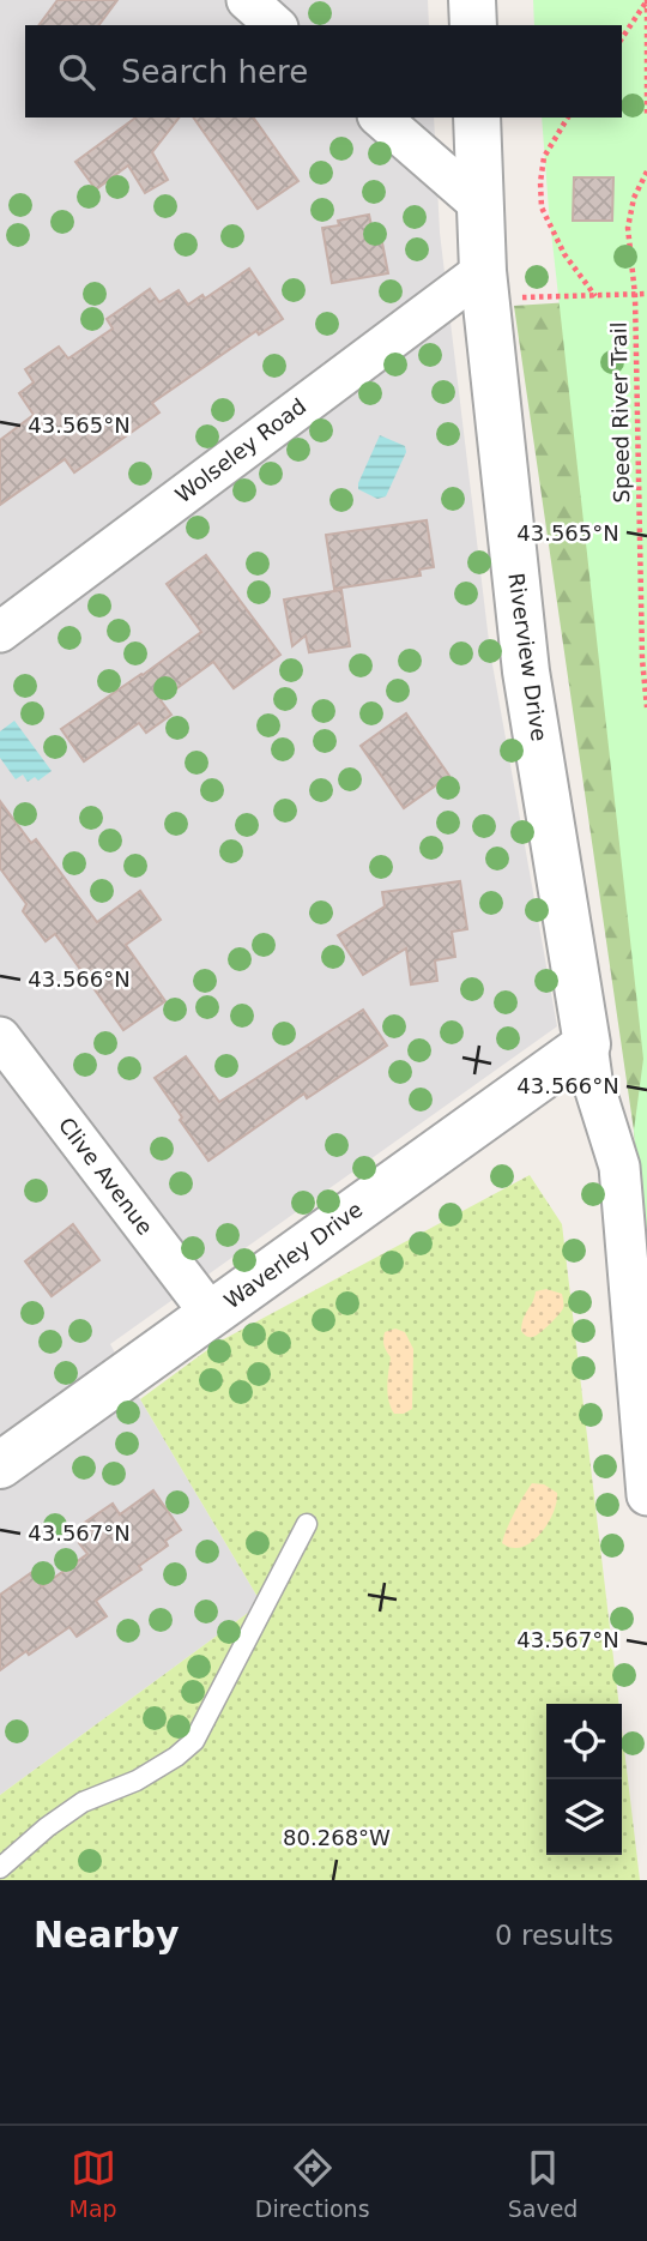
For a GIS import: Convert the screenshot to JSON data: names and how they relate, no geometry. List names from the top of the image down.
{
  "streets": {
    "street": [
      "Wolseley Road",
      "Riverview Drive",
      "Clive Avenue",
      "Waverley Drive"
    ],
    "path": ["Speed River Trail"]
  },
  "crossings": [
    ["Wolseley Road", "Riverview Drive"],
    ["Riverview Drive", "Waverley Drive"],
    ["Clive Avenue", "Waverley Drive"]
  ],
  "page": {
    "search": "Search here",
    "heading": ["Nearby", "0 results"],
    "nav": ["Map", "Directions", "Saved"]
  },
  "coordinates": [
    "43.565°N",
    "43.566°N",
    "43.567°N",
    "80.268°W"
  ]
}
